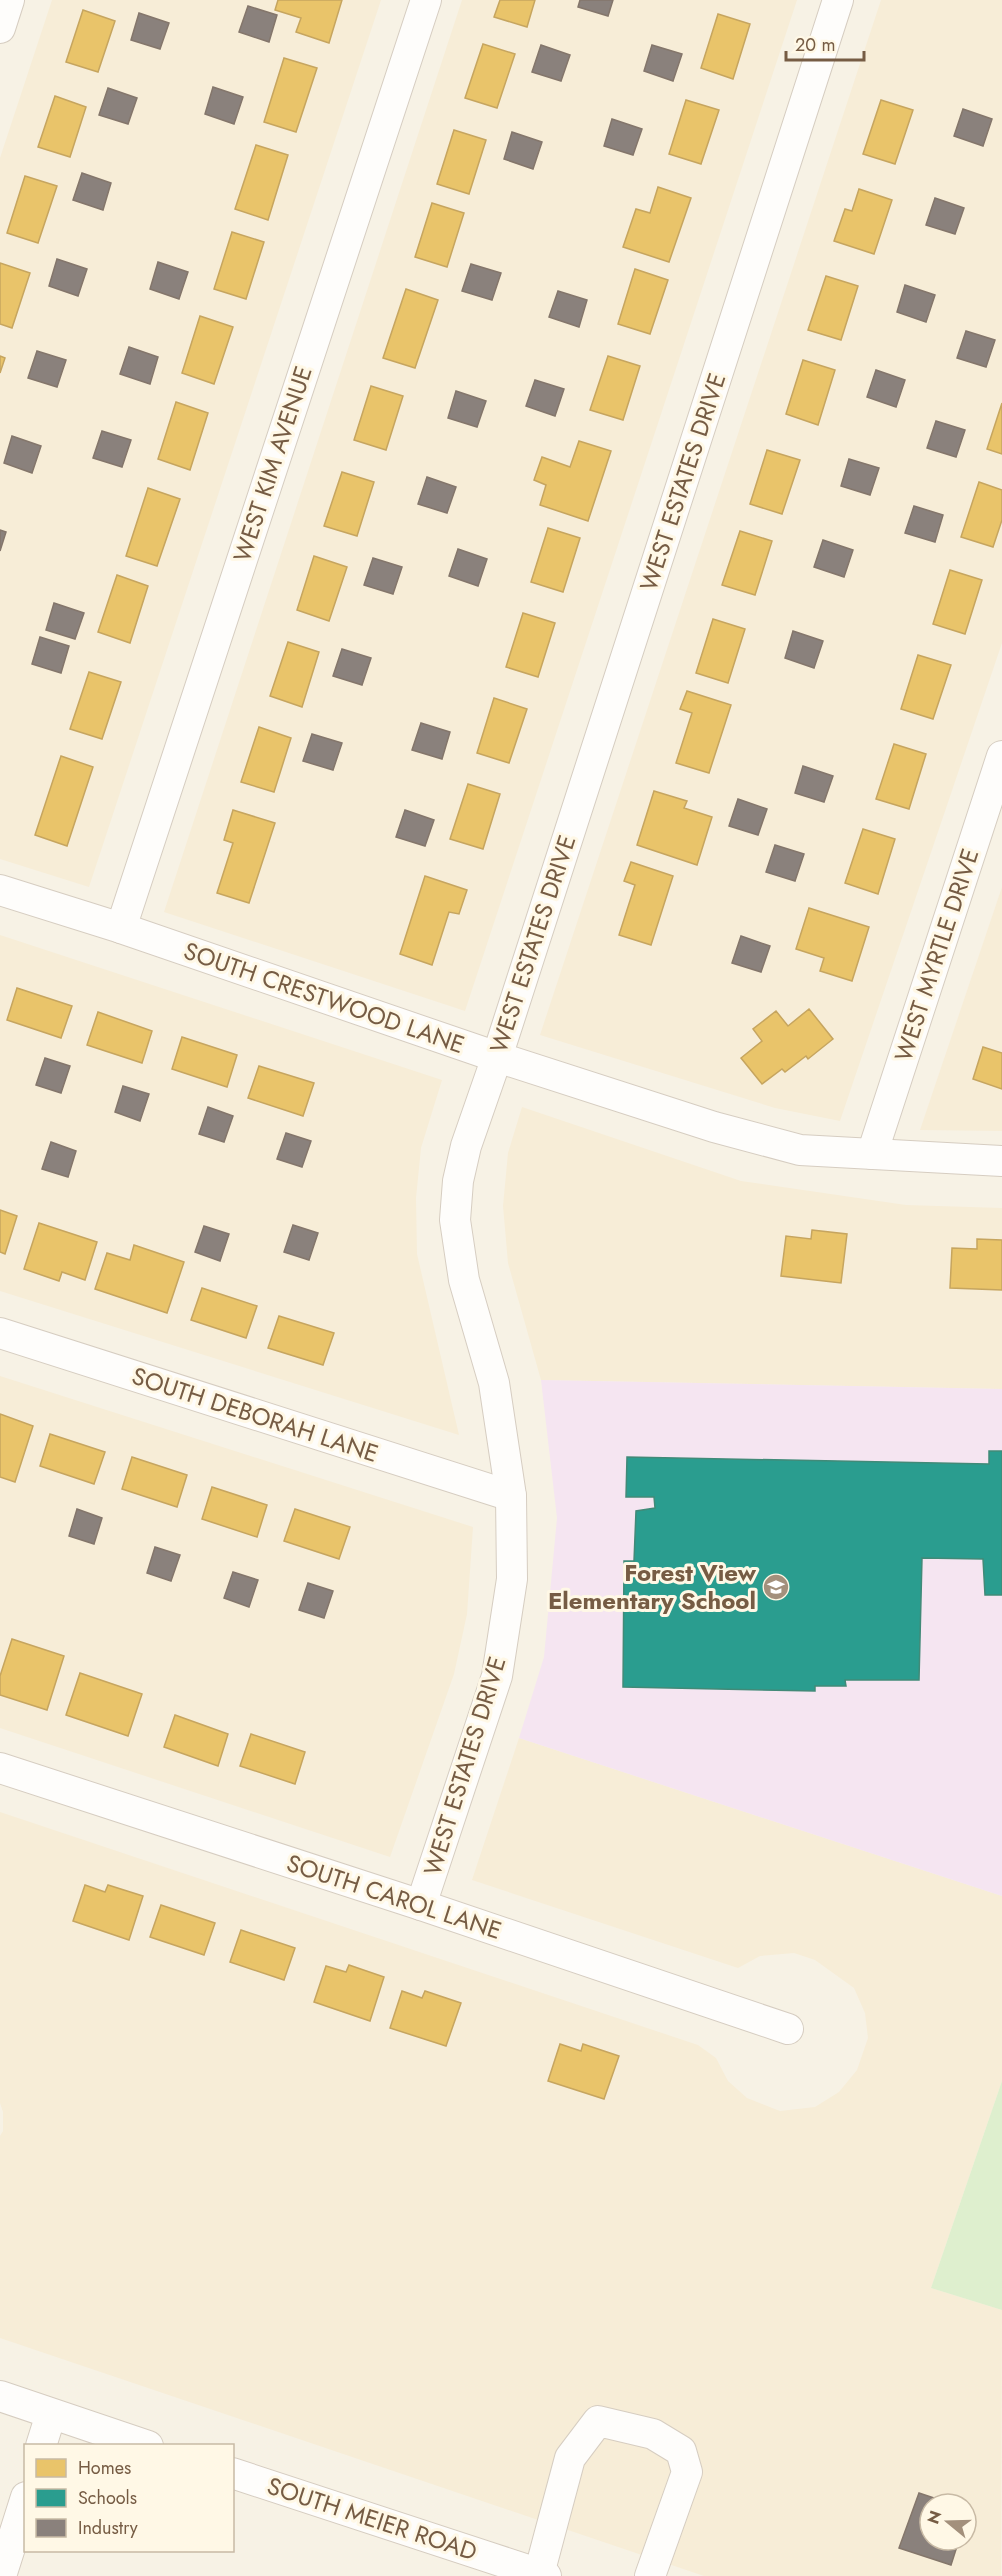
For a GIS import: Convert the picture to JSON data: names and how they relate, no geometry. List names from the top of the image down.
{
  "streets": {
    "street": [
      "WEST KIM AVENUE",
      "WEST ESTATES DRIVE",
      "WEST MYRTLE DRIVE",
      "SOUTH CRESTWOOD LANE",
      "SOUTH DEBORAH LANE",
      "SOUTH CAROL LANE",
      "SOUTH MEIER ROAD"
    ]
  },
  "crossings": [
    ["WEST KIM AVENUE", "SOUTH CRESTWOOD LANE"],
    ["WEST ESTATES DRIVE", "SOUTH CRESTWOOD LANE"],
    ["WEST ESTATES DRIVE", "SOUTH DEBORAH LANE"],
    ["WEST ESTATES DRIVE", "SOUTH CAROL LANE"],
    ["WEST MYRTLE DRIVE", "SOUTH CRESTWOOD LANE"]
  ],
  "places": {
    "school or university": ["Forest View Elementary School"]
  },
  "legend": ["Homes", "Schools", "Industry"],
  "scale_bar": "20 m",
  "north": "left"
}
